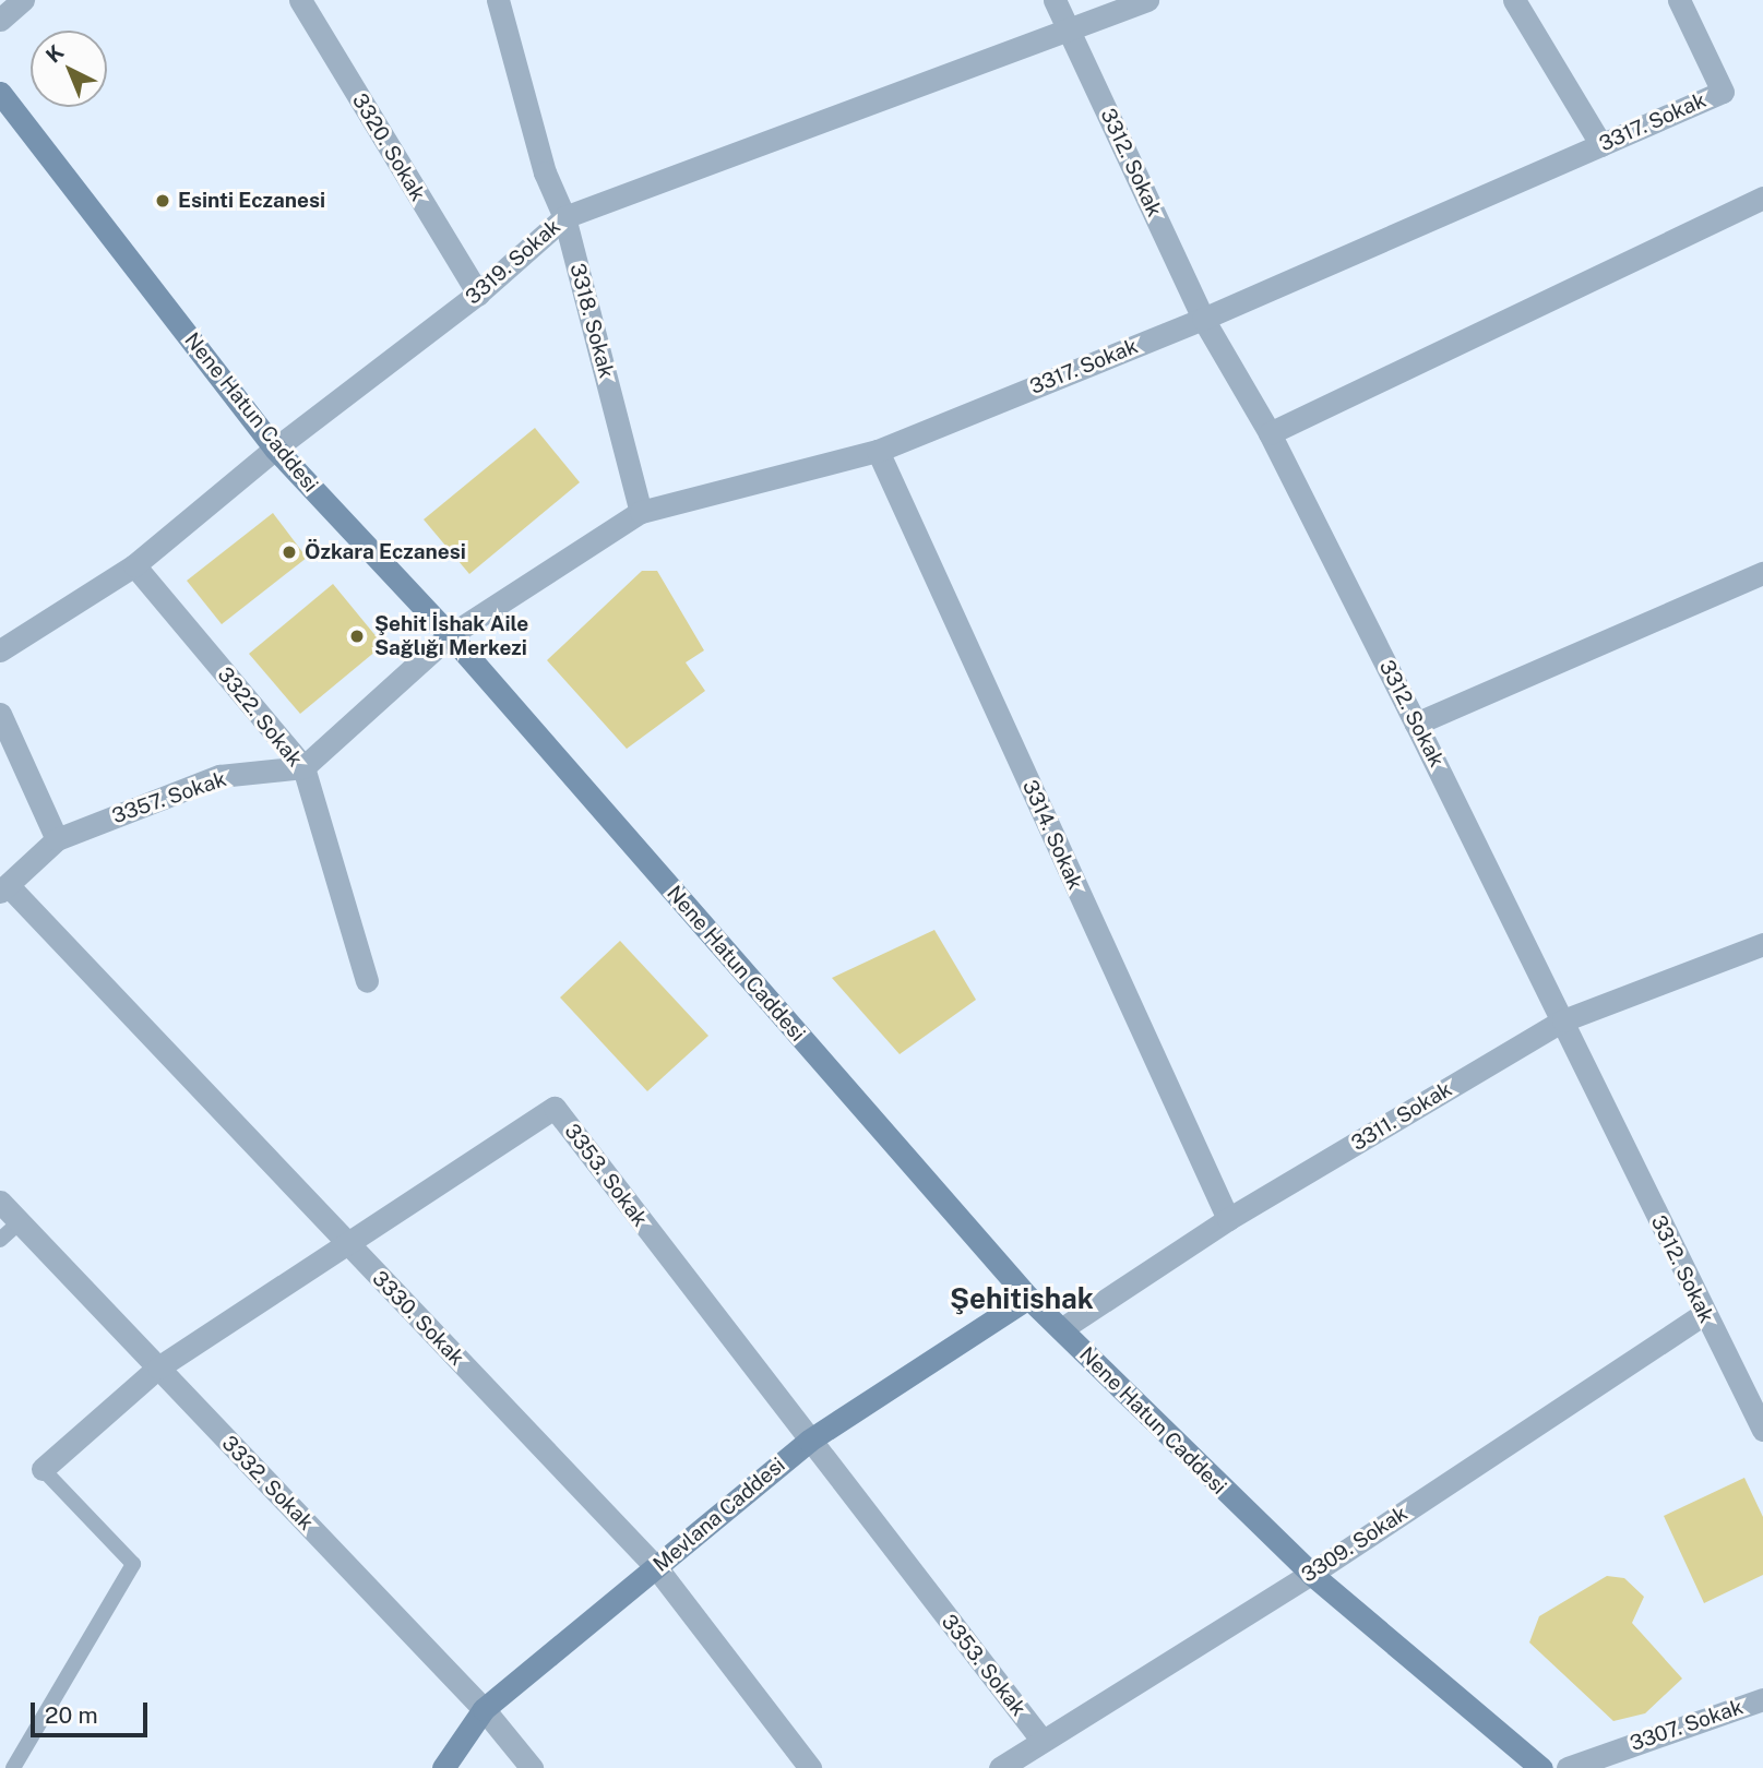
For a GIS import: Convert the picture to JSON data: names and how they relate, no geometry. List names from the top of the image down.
{
  "streets": {
    "street": [
      "3317. Sokak",
      "3320. Sokak",
      "3312. Sokak",
      "3319. Sokak",
      "3318. Sokak",
      "Nene Hatun Caddesi",
      "3322. Sokak",
      "3357. Sokak",
      "3314. Sokak",
      "3311. Sokak",
      "3353. Sokak",
      "3330. Sokak",
      "3332. Sokak",
      "Mevlana Caddesi",
      "3309. Sokak",
      "3307. Sokak"
    ]
  },
  "crossings": [
    ["3317. Sokak", "3312. Sokak"],
    ["3317. Sokak", "3318. Sokak"],
    ["3317. Sokak", "Nene Hatun Caddesi"],
    ["3317. Sokak", "3314. Sokak"],
    ["3320. Sokak", "3319. Sokak"],
    ["3312. Sokak", "3319. Sokak"],
    ["3312. Sokak", "3311. Sokak"],
    ["3312. Sokak", "3309. Sokak"],
    ["3319. Sokak", "3318. Sokak"],
    ["3319. Sokak", "Nene Hatun Caddesi"],
    ["3319. Sokak", "3322. Sokak"],
    ["Nene Hatun Caddesi", "3311. Sokak"],
    ["Nene Hatun Caddesi", "Mevlana Caddesi"],
    ["Nene Hatun Caddesi", "3309. Sokak"],
    ["3322. Sokak", "3357. Sokak"],
    ["3357. Sokak", "3330. Sokak"],
    ["3314. Sokak", "3311. Sokak"],
    ["3353. Sokak", "3330. Sokak"],
    ["3353. Sokak", "3332. Sokak"],
    ["3353. Sokak", "Mevlana Caddesi"],
    ["3353. Sokak", "3309. Sokak"],
    ["3330. Sokak", "Mevlana Caddesi"],
    ["3332. Sokak", "Mevlana Caddesi"]
  ],
  "districts": ["Şehitishak"],
  "places": ["Esinti Eczanesi", "Özkara Eczanesi", "Şehit İshak Aile Sağlığı Merkezi"],
  "scale_bar": "20 m",
  "north": "top left"
}
